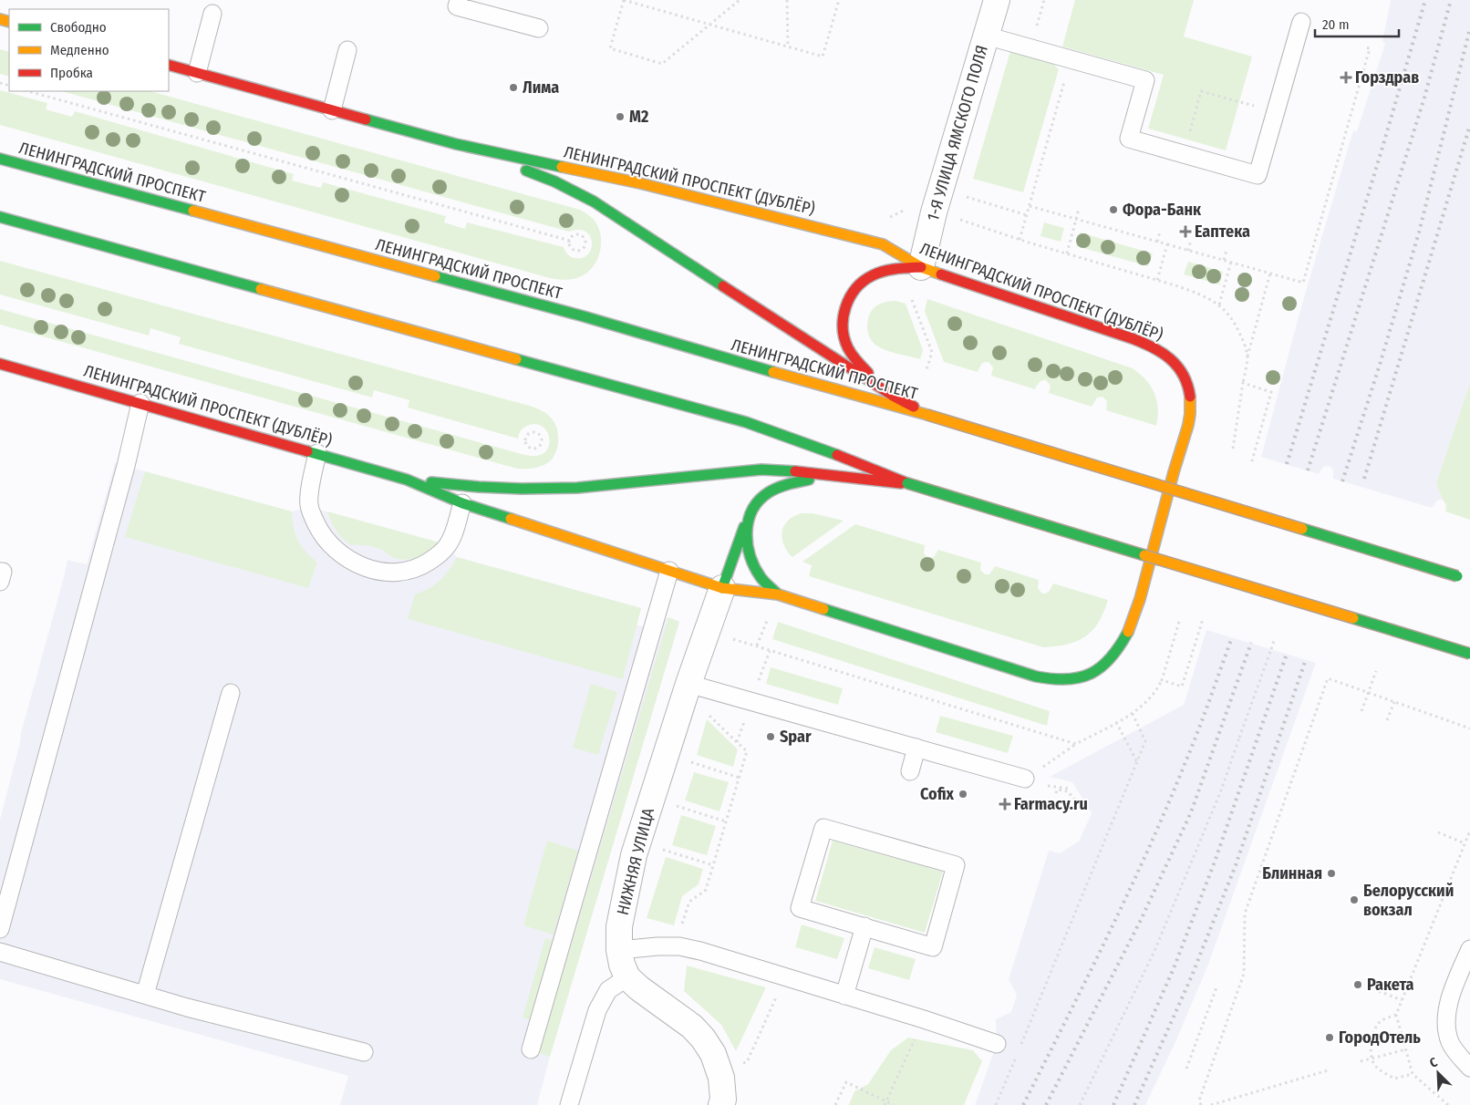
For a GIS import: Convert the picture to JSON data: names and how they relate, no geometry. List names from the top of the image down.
{
  "streets": {
    "main road": ["ЛЕНИНГРАДСКИЙ ПРОСПЕКТ", "ЛЕНИНГРАДСКИЙ ПРОСПЕКТ (ДУБЛЁР)"],
    "street": ["1-Я УЛИЦА ЯМСКОГО ПОЛЯ", "НИЖНЯЯ УЛИЦА"]
  },
  "crossings": [
    ["1-Я УЛИЦА ЯМСКОГО ПОЛЯ", "ЛЕНИНГРАДСКИЙ ПРОСПЕКТ (ДУБЛЁР)"],
    ["ЛЕНИНГРАДСКИЙ ПРОСПЕКТ", "ЛЕНИНГРАДСКИЙ ПРОСПЕКТ (ДУБЛЁР)"],
    ["ЛЕНИНГРАДСКИЙ ПРОСПЕКТ (ДУБЛЁР)", "НИЖНЯЯ УЛИЦА"]
  ],
  "places": {
    "health": ["Горздрав", "Еаптека", "Farmacy.ru"],
    "other": [
      "Лима",
      "М2",
      "Фора-Банк",
      "Spar",
      "Cofix",
      "Блинная",
      "Белорусский вокзал",
      "Ракета",
      "ГородОтель"
    ]
  },
  "legend": ["Свободно", "Медленно", "Пробка"],
  "scale_bar": "20 m",
  "north": "top left"
}
